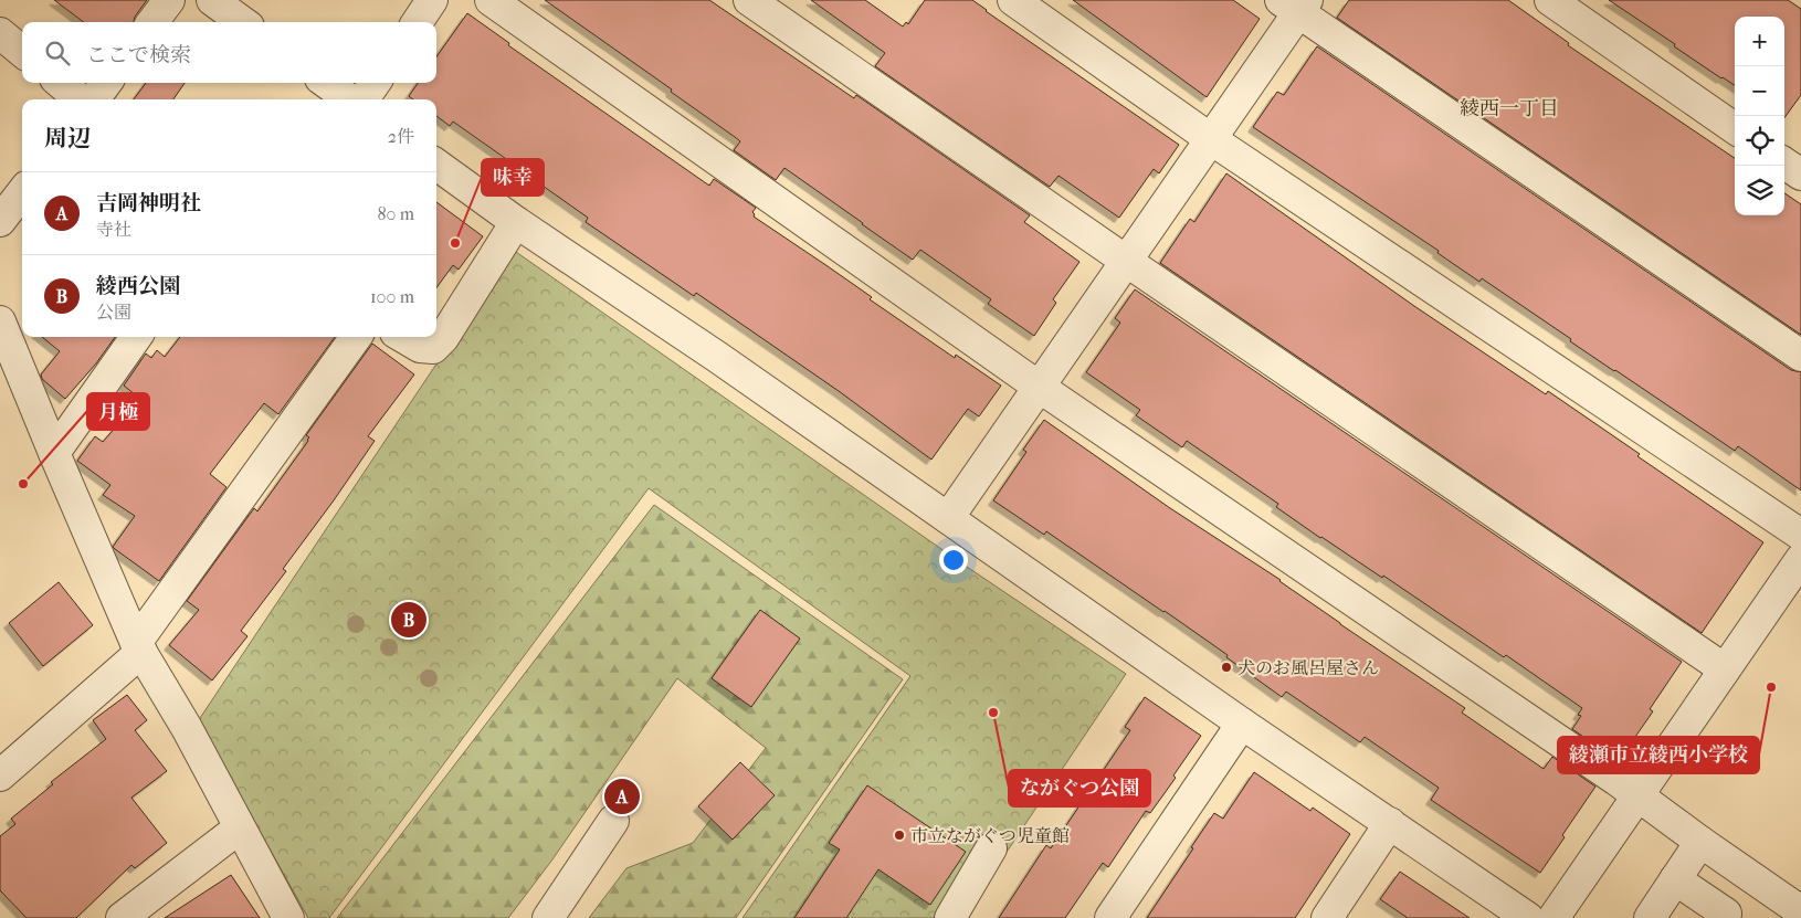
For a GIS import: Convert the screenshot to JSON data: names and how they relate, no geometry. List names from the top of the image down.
{
  "districts": ["綾西一丁目"],
  "places": [
    "味幸",
    "月極",
    "犬のお風呂屋さん",
    "綾瀬市立綾西小学校",
    "ながぐつ公園",
    "市立ながぐつ児童館"
  ],
  "page": {
    "map_buttons": ["+", "−"],
    "search": "ここで検索",
    "heading": ["周辺", "2件"],
    "list": [
      {
        "mark": "A",
        "name": "吉岡神明社",
        "note": "寺社",
        "value": "80 m"
      },
      {
        "mark": "B",
        "name": "綾西公園",
        "note": "公園",
        "value": "100 m"
      }
    ],
    "pins": ["B", "A"]
  }
}
